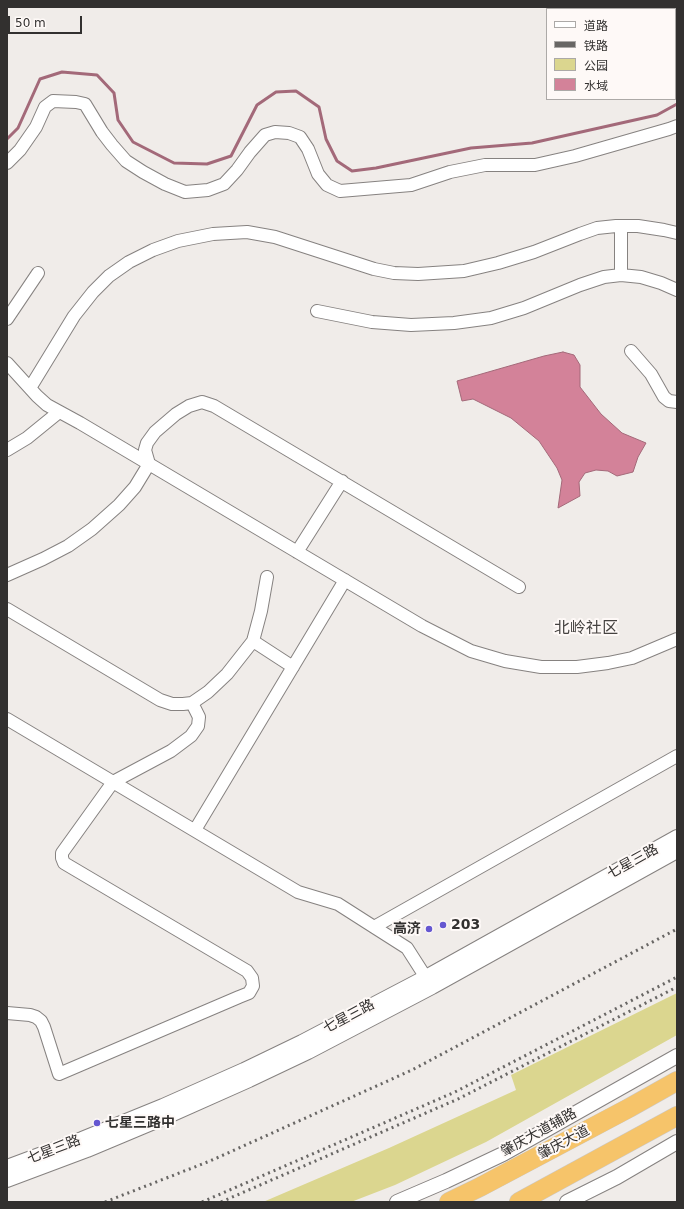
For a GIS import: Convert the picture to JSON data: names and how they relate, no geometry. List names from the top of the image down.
{
  "streets": {
    "highway": ["肇庆大道"],
    "street": ["七星三路", "肇庆大道辅路"]
  },
  "districts": ["北岭社区"],
  "places": ["203", "高济", "七星三路中"],
  "legend": [
    "道路",
    "铁路",
    "公园",
    "水域"
  ],
  "scale_bar": "50 m"
}
